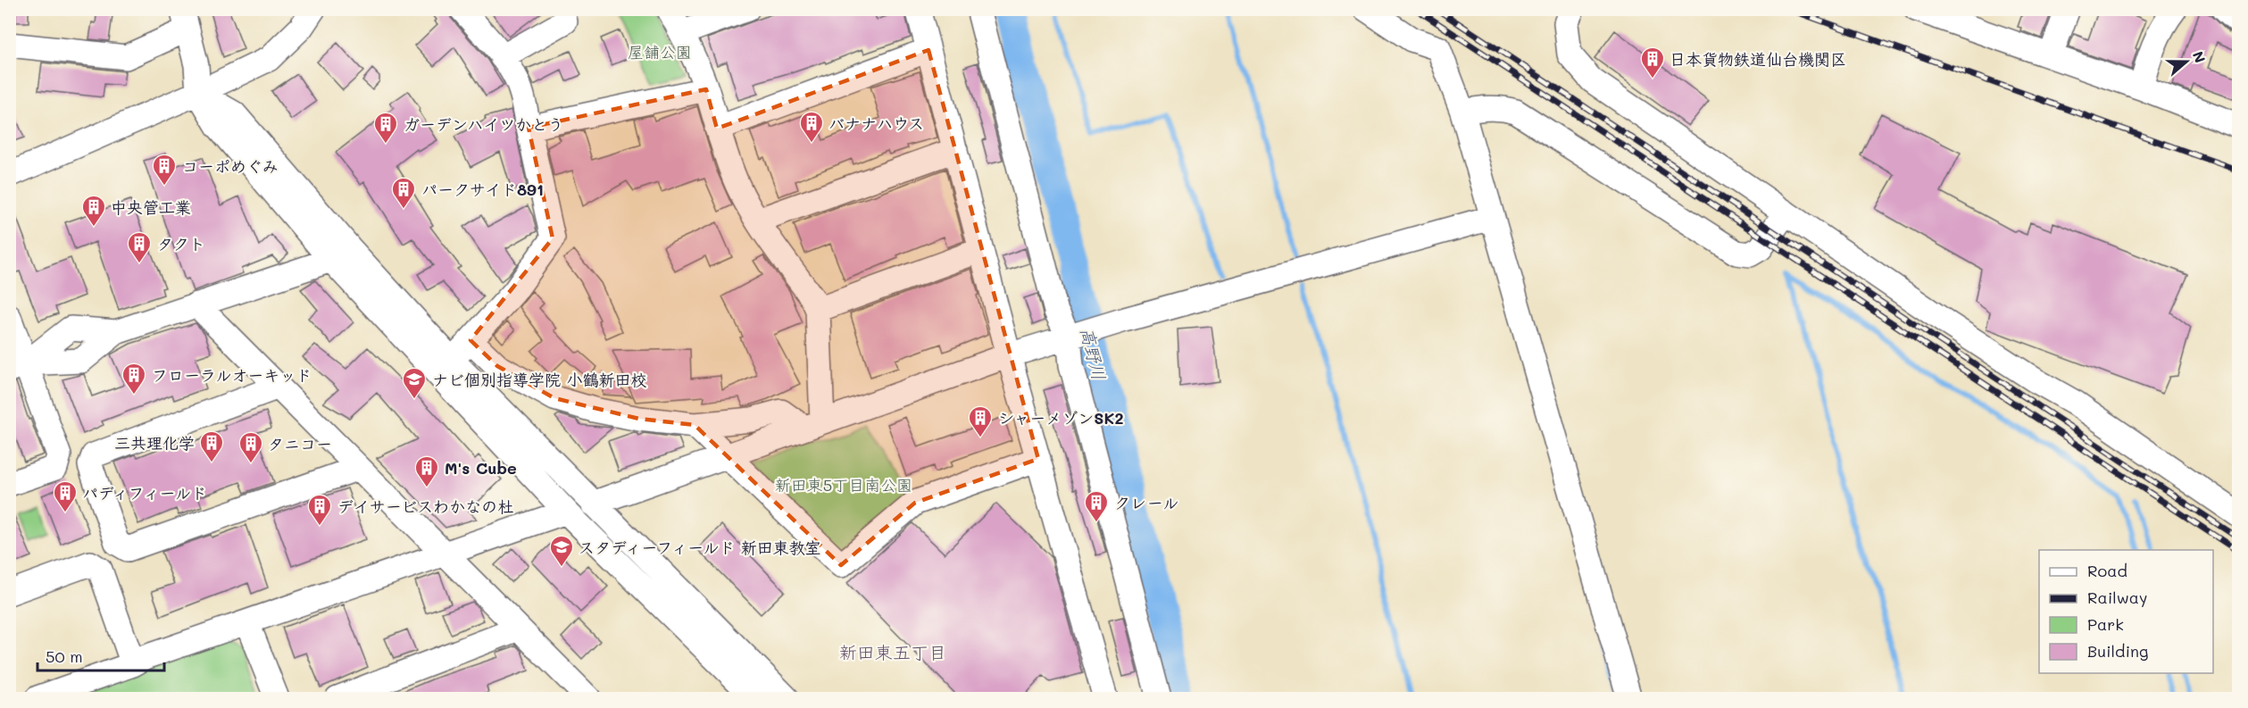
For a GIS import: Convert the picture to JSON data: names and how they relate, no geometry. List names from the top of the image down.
{
  "districts": ["新田東五丁目"],
  "water": ["高野川"],
  "parks": ["屋舗公園", "新田東5丁目南公園"],
  "places": {
    "building": [
      "日本貨物鉄道仙台機関区",
      "バナナハウス",
      "ガーデンハイツかとう",
      "コーポめぐみ",
      "パークサイド891",
      "中央管工業",
      "タクト",
      "フローラルオーキッド",
      "シャーメゾンSK2",
      "三共理化学",
      "タニコー",
      "M's Cube",
      "パディフィールド",
      "クレール",
      "デイサービスわかなの杜"
    ],
    "school or university": ["ナビ個別指導学院 小鶴新田校", "スタディーフィールド 新田東教室"]
  },
  "legend": [
    "Road",
    "Railway",
    "Park",
    "Building"
  ],
  "scale_bar": "50 m",
  "north": "right"
}
